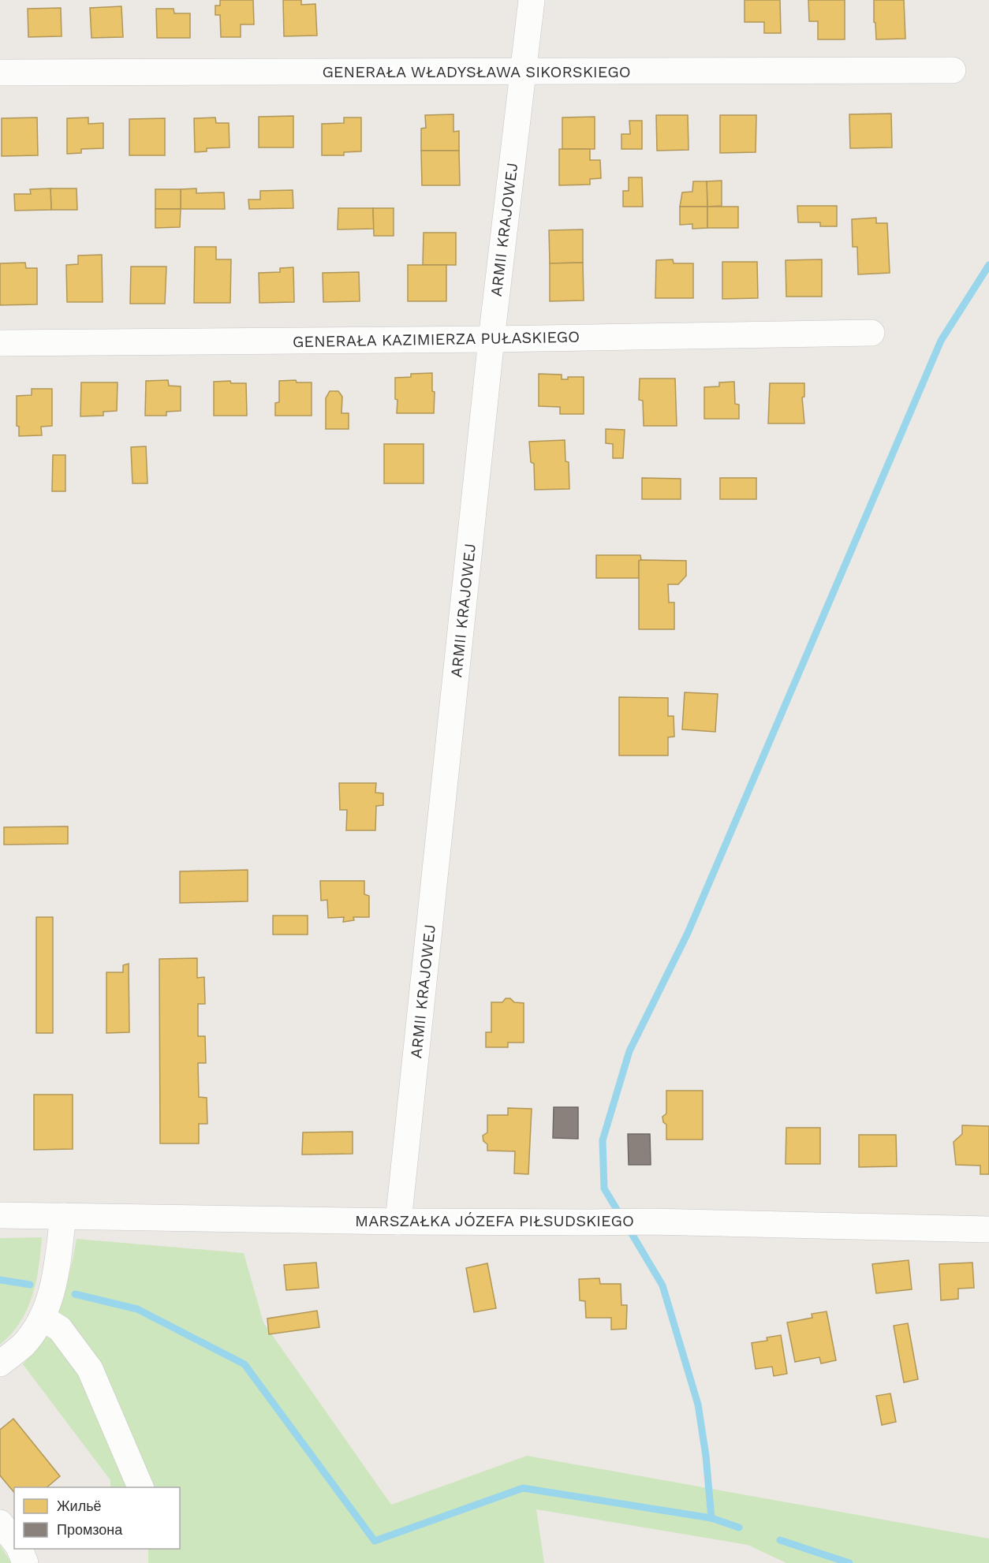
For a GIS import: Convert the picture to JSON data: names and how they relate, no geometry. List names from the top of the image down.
{
  "streets": {
    "street": [
      "GENERAŁA WŁADYSŁAWA SIKORSKIEGO",
      "ARMII KRAJOWEJ",
      "GENERAŁA KAZIMIERZA PUŁASKIEGO",
      "MARSZAŁKA JÓZEFA PIŁSUDSKIEGO"
    ]
  },
  "crossings": [
    ["GENERAŁA WŁADYSŁAWA SIKORSKIEGO", "ARMII KRAJOWEJ"],
    ["ARMII KRAJOWEJ", "GENERAŁA KAZIMIERZA PUŁASKIEGO"],
    ["ARMII KRAJOWEJ", "MARSZAŁKA JÓZEFA PIŁSUDSKIEGO"]
  ],
  "legend": ["Жильё", "Промзона"]
}
